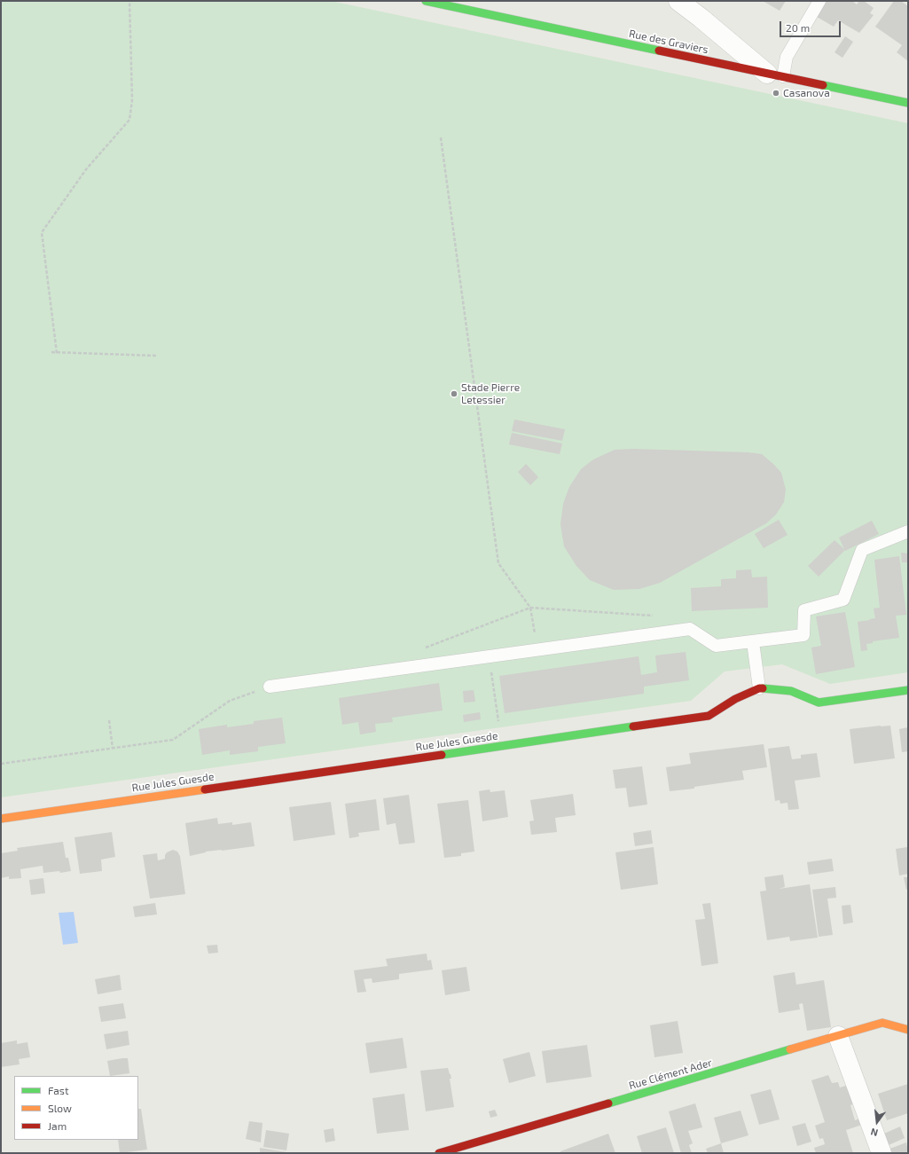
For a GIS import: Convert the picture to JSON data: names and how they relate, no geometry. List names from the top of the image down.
{
  "streets": {
    "street": ["Rue des Graviers", "Rue Jules Guesde", "Rue Clément Ader"]
  },
  "places": ["Casanova", "Stade Pierre Letessier"],
  "legend": ["Fast", "Slow", "Jam"],
  "scale_bar": "20 m",
  "north": "bottom"
}
